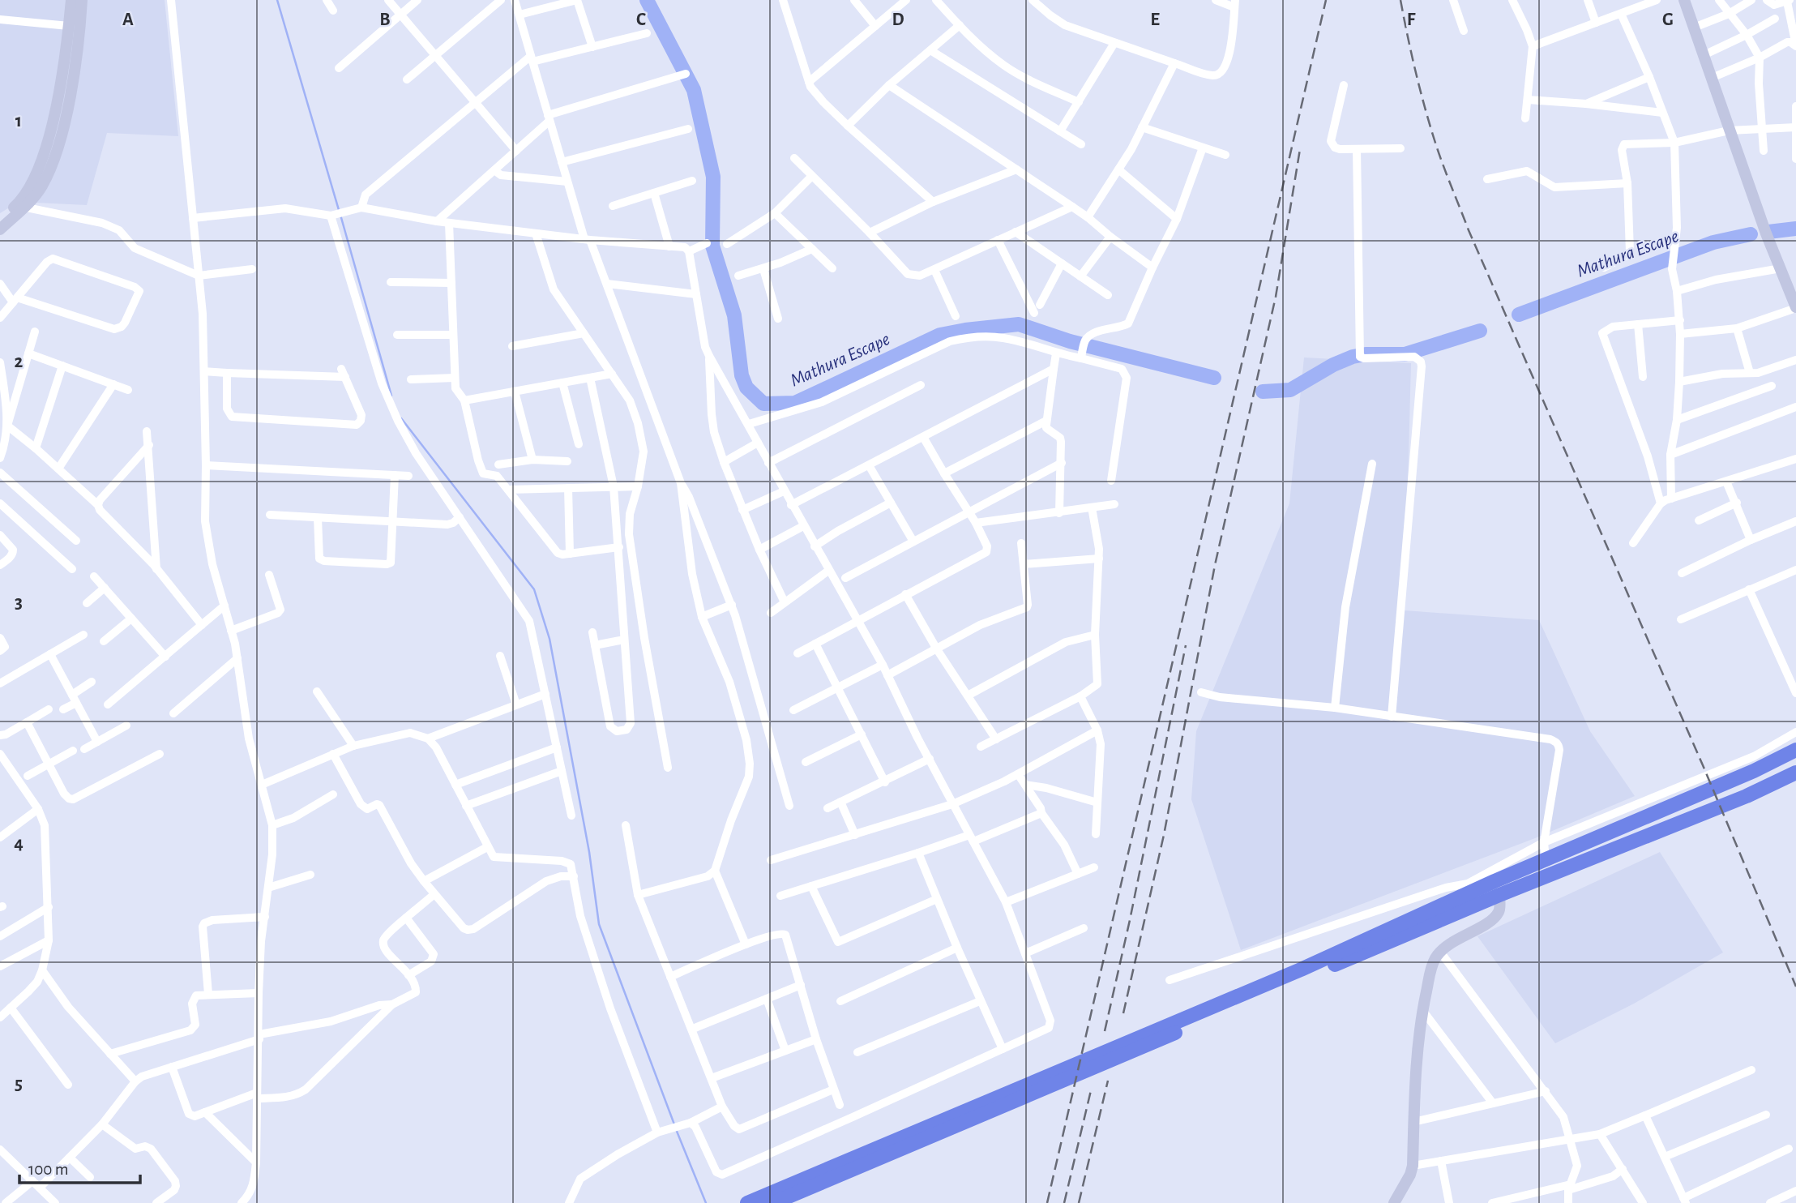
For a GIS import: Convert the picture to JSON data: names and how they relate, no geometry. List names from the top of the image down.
{
  "water": ["Mathura Escape"],
  "scale_bar": "100 m",
  "grid": {
    "columns": [
      "A",
      "B",
      "C",
      "D",
      "E",
      "F",
      "G"
    ],
    "rows": [
      "1",
      "2",
      "3",
      "4",
      "5"
    ]
  }
}
